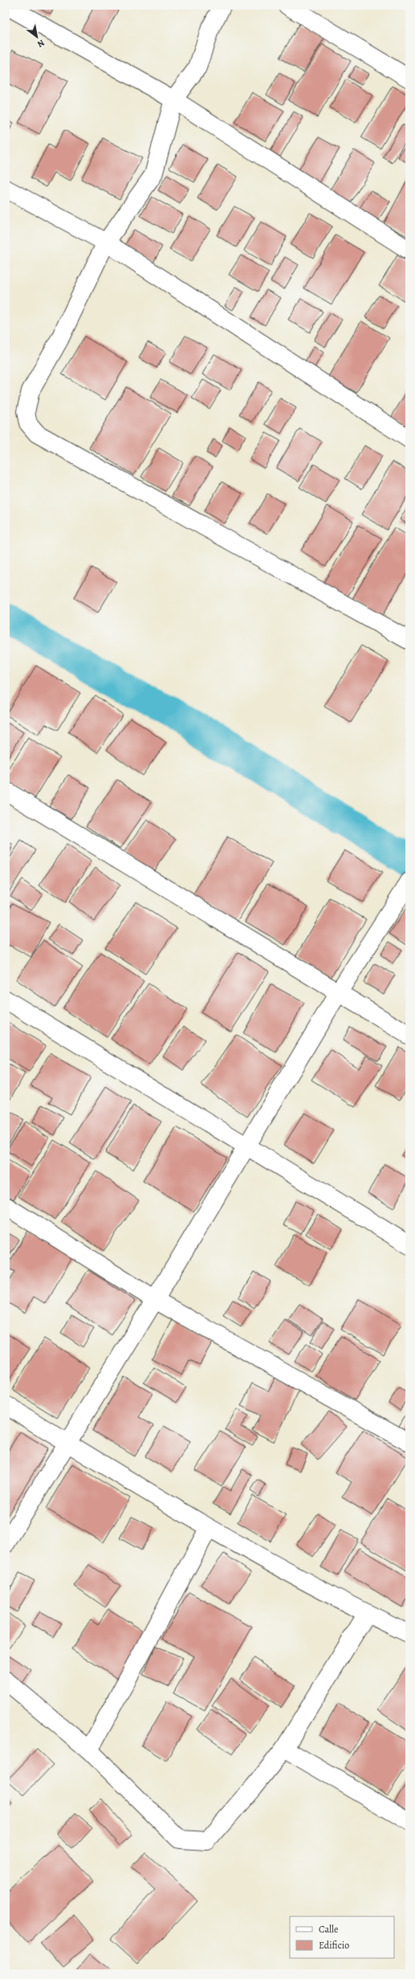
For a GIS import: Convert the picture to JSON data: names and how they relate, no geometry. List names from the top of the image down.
{
  "legend": ["Calle", "Edificio"],
  "north": "bottom right"
}
